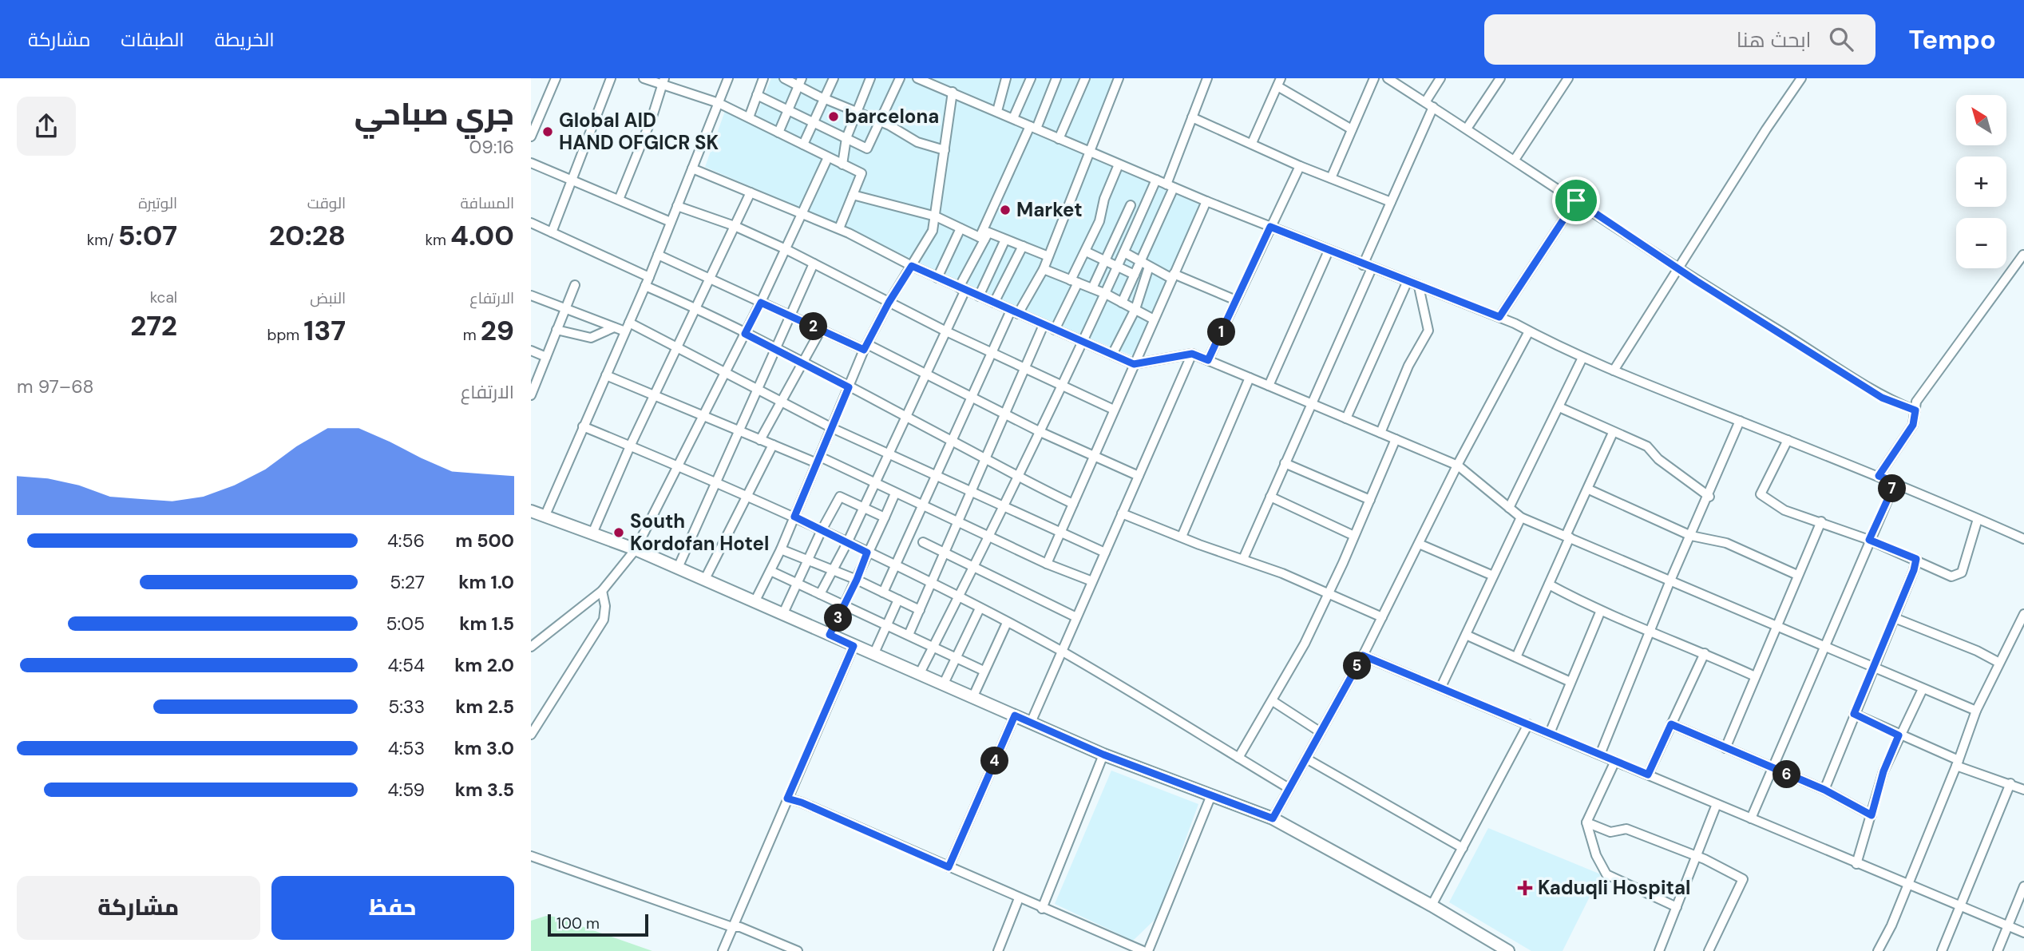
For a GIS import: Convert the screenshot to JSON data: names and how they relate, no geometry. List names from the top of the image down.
{
  "places": {
    "other": [
      "barcelona",
      "Global AID HAND OFGICR SK",
      "Market",
      "South Kordofan Hotel"
    ],
    "health": ["Kaduqli Hospital"]
  },
  "scale_bar": "100 m",
  "north": "top left",
  "page": {
    "header": "Tempo",
    "search": "ابحث هنا",
    "nav": ["الخريطة", "الطبقات", "مشاركة"],
    "heading": ["جري صباحي", "09:16"],
    "map_buttons": ["+", "−"],
    "stats": [
      ["المسافة", "4.00 km"],
      ["الوقت", "20:28"],
      ["الوتيرة", "5:07 /km"],
      ["الارتفاع", "29 m"],
      ["النبض", "137 bpm"],
      ["kcal", "272"]
    ],
    "pins": [
      "2",
      "1",
      "7",
      "3",
      "5",
      "4",
      "6"
    ],
    "chart": ["الارتفاع", "68–97 m"],
    "list": [
      {
        "name": "500 m",
        "note": "4:56"
      },
      {
        "name": "1.0 km",
        "note": "5:27"
      },
      {
        "name": "1.5 km",
        "note": "5:05"
      },
      {
        "name": "2.0 km",
        "note": "4:54"
      },
      {
        "name": "2.5 km",
        "note": "5:33"
      },
      {
        "name": "3.0 km",
        "note": "4:53"
      },
      {
        "name": "3.5 km",
        "note": "4:59"
      }
    ],
    "buttons": ["حفظ", "مشاركة"],
    "scale": "100 m"
  }
}
